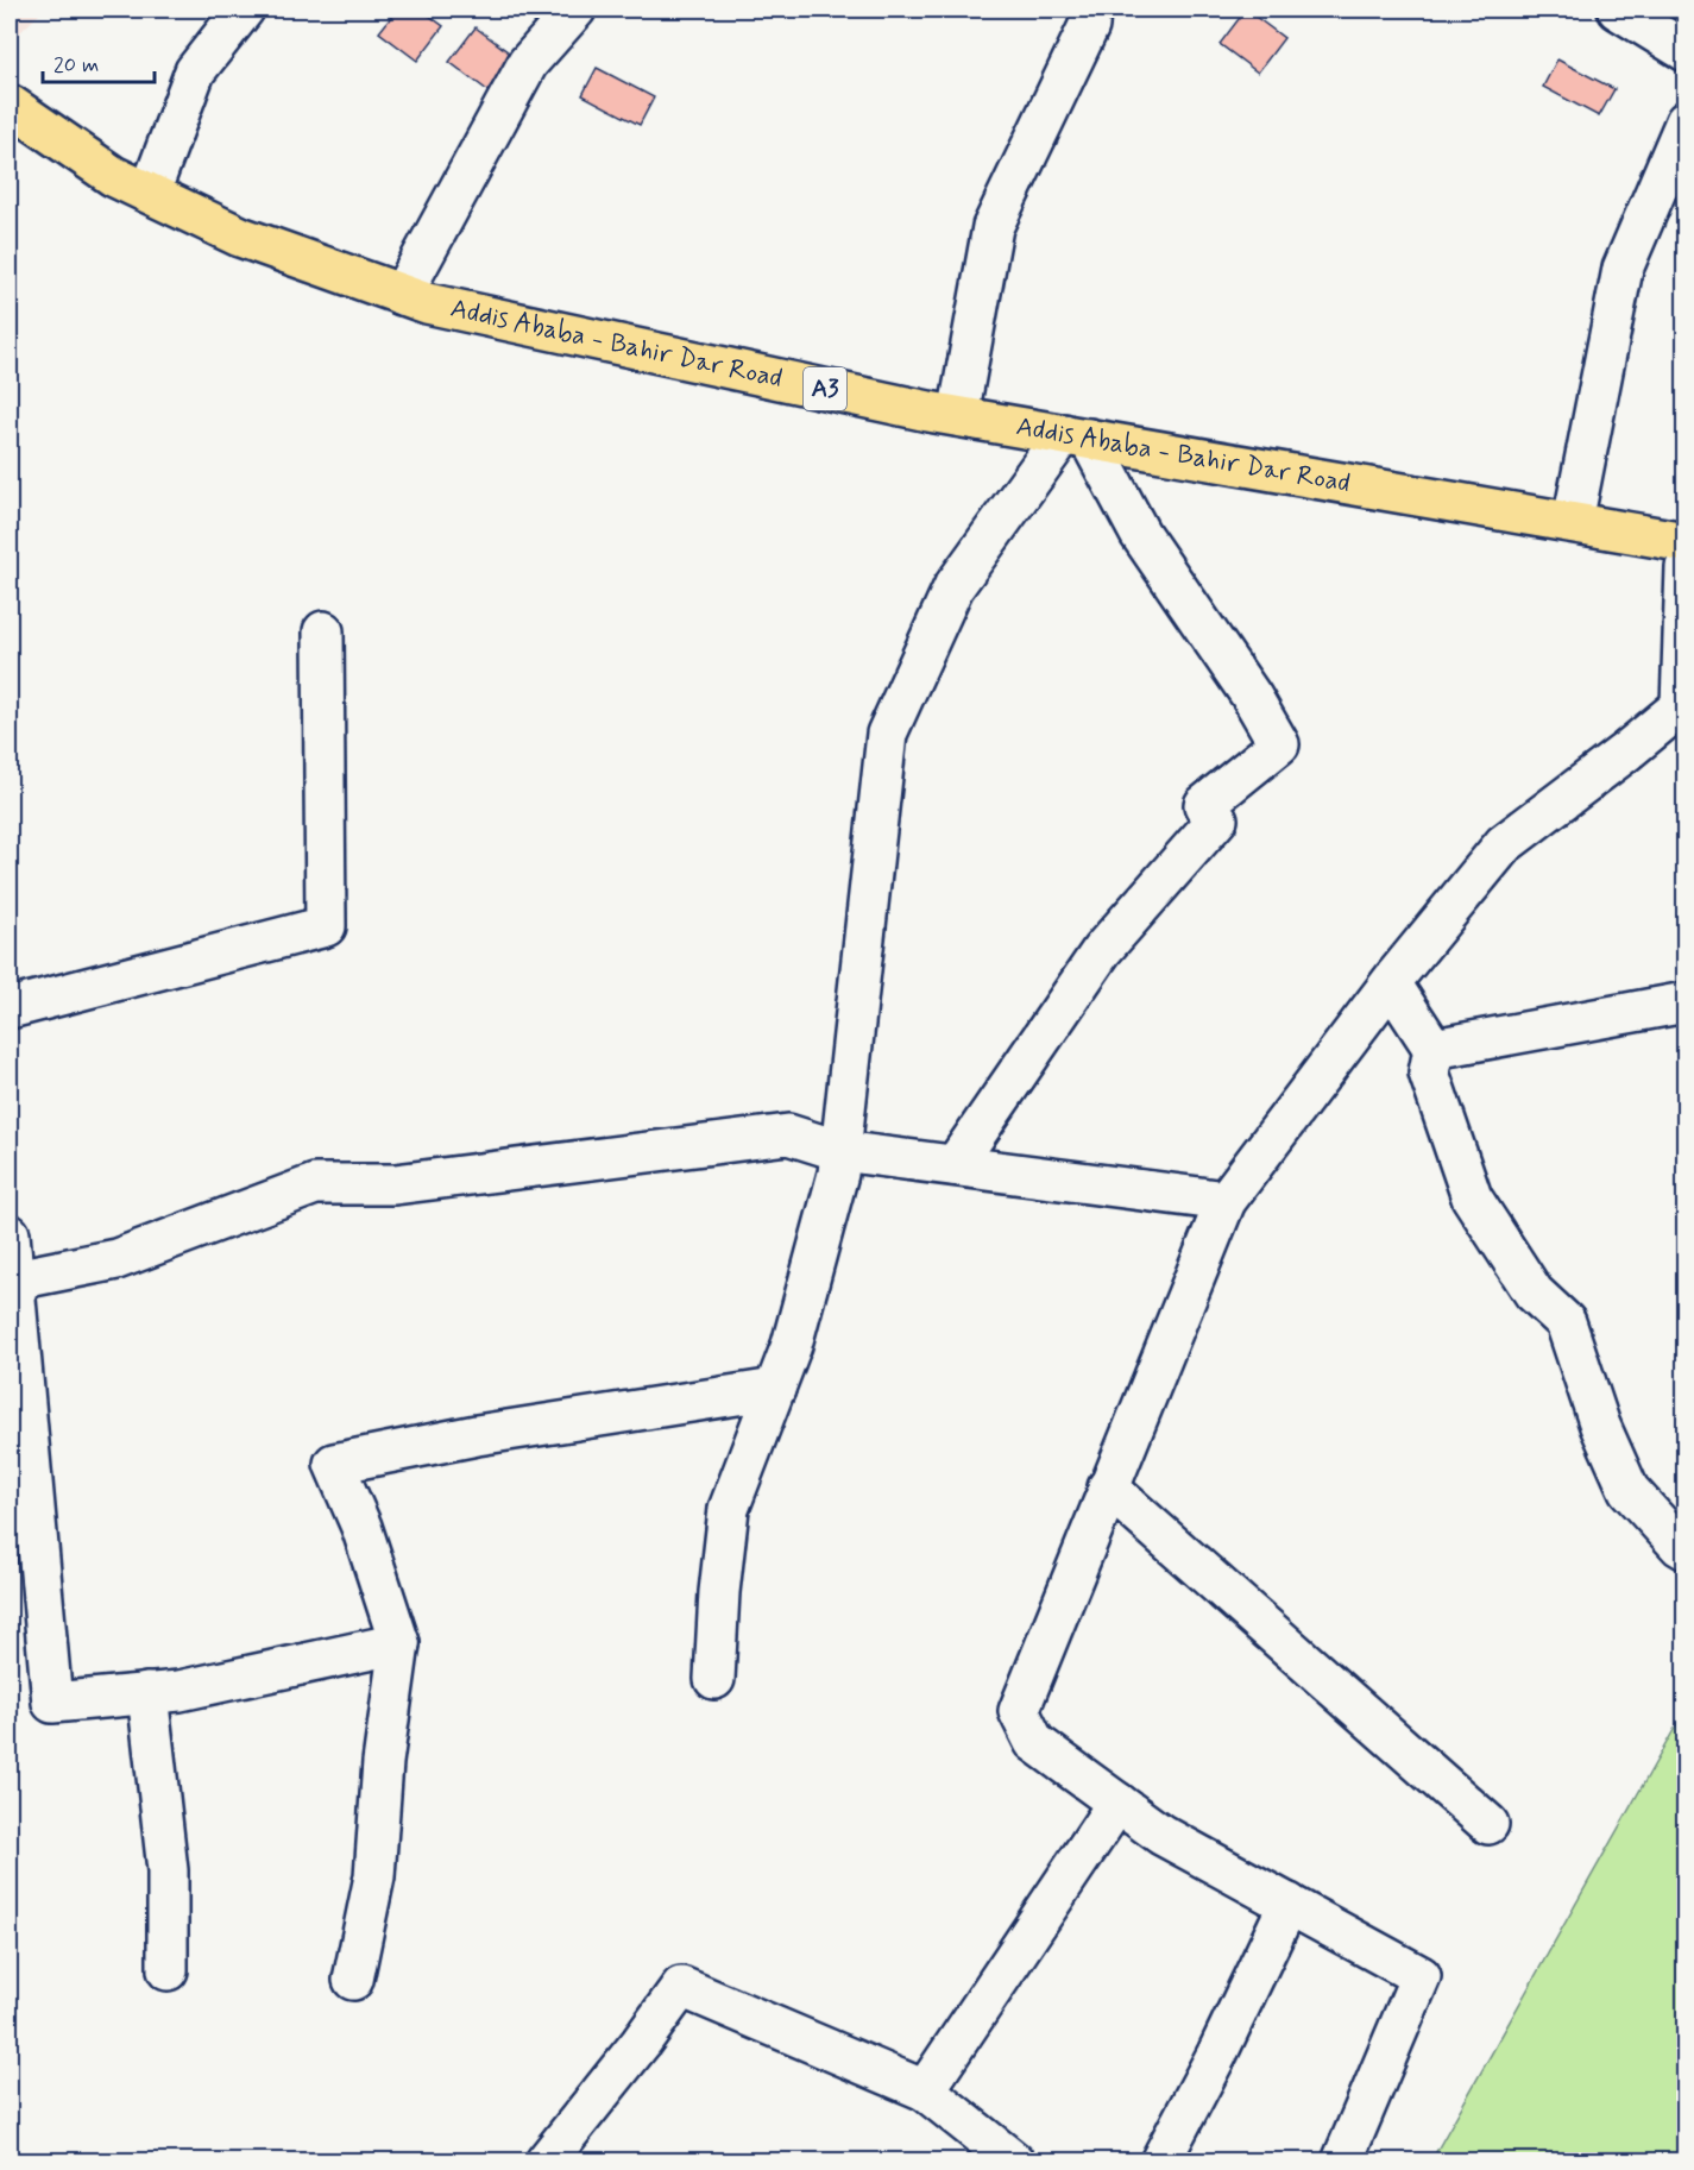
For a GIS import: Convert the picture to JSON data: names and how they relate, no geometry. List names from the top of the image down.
{
  "streets": {
    "highway": ["Addis Ababa - Bahir Dar Road", "A3"]
  },
  "scale_bar": "20 m"
}
